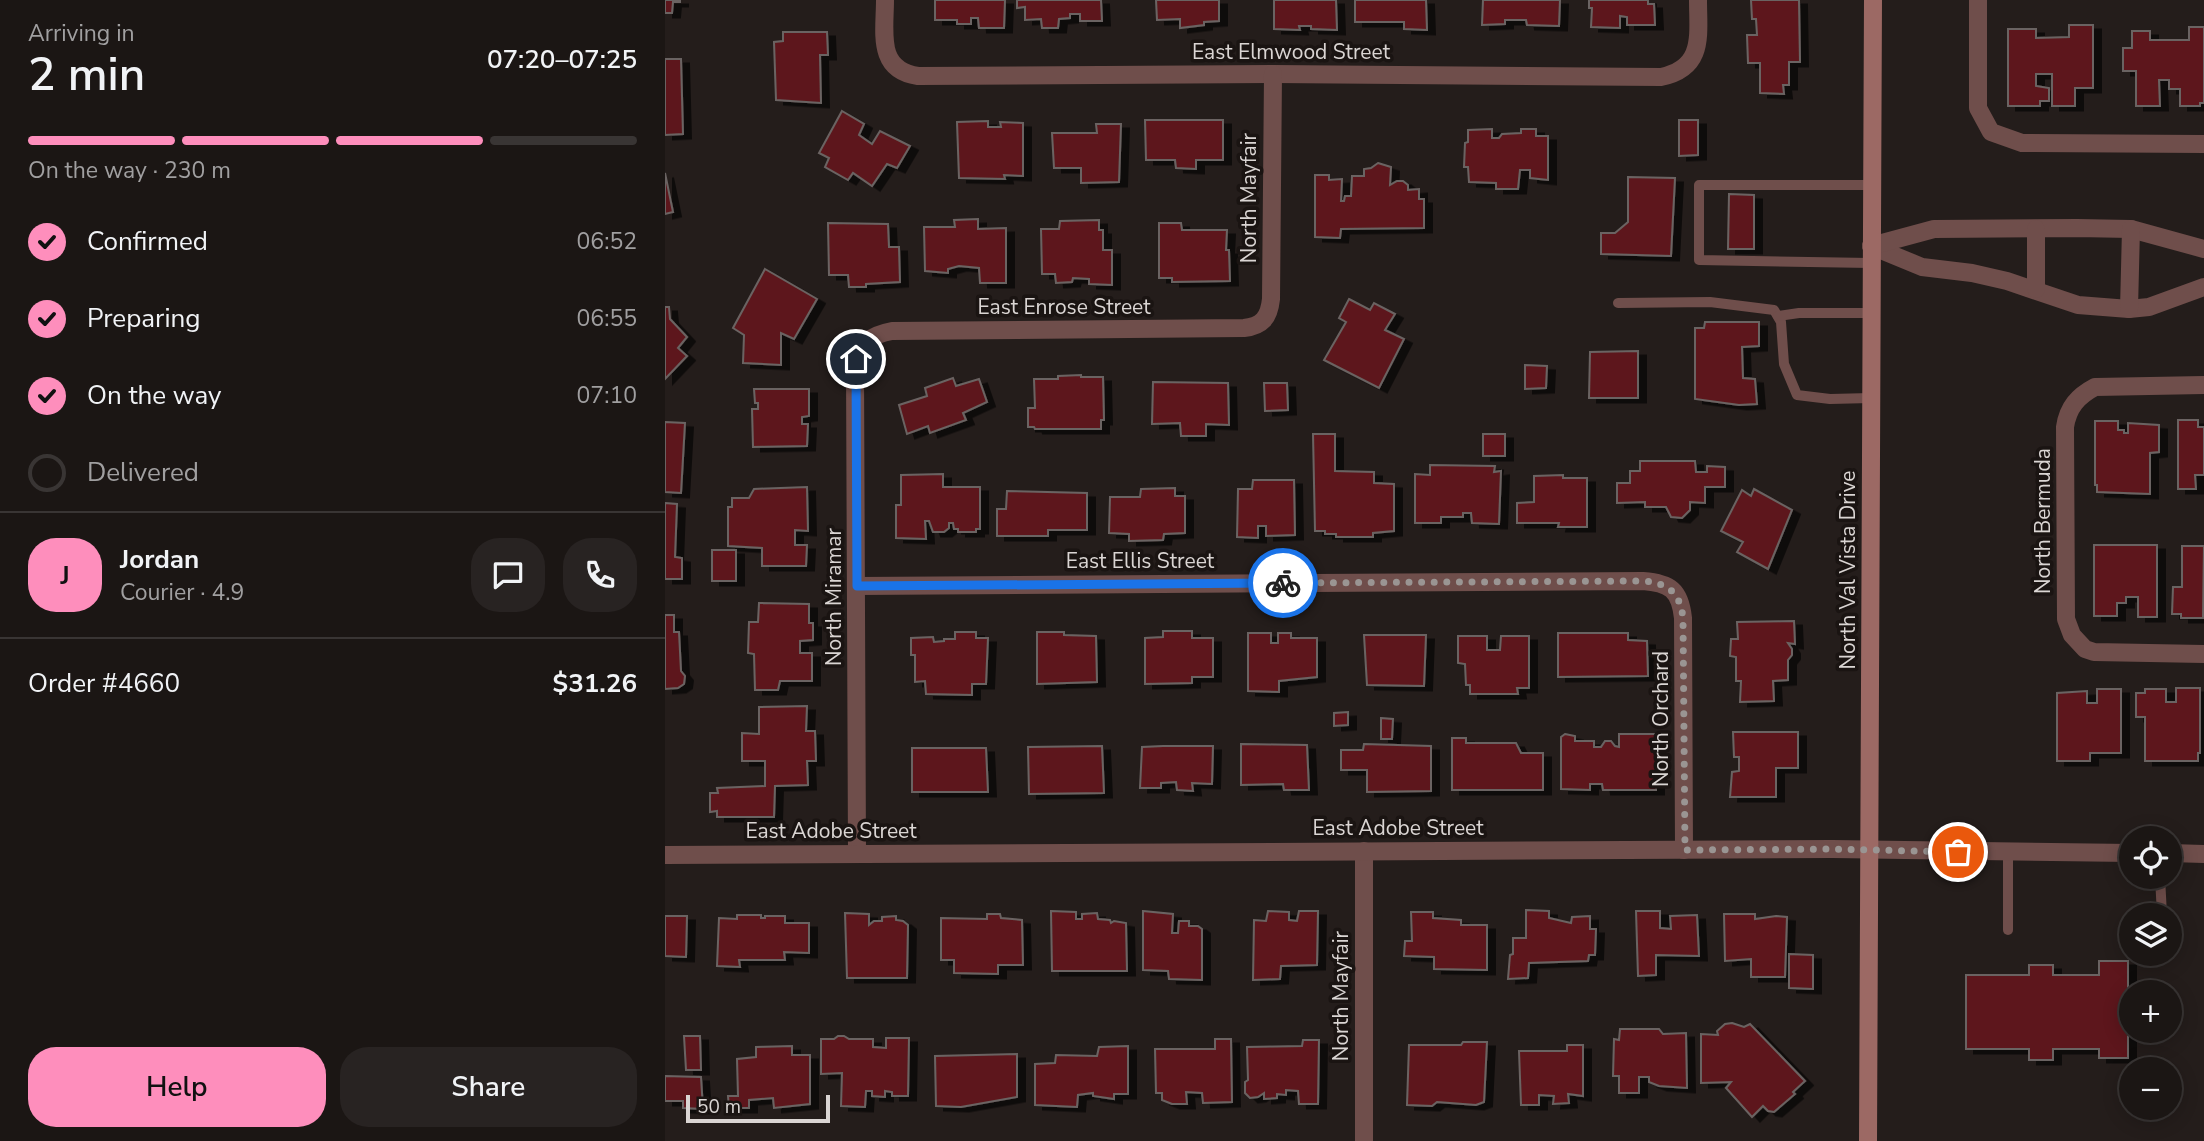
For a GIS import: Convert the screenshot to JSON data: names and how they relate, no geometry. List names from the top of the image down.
{
  "streets": {
    "main road": ["North Val Vista Drive"],
    "street": [
      "East Elmwood Street",
      "North Mayfair",
      "East Enrose Street",
      "North Bermuda",
      "East Ellis Street",
      "North Miramar",
      "North Orchard",
      "East Adobe Street"
    ]
  },
  "crossings": [
    ["East Elmwood Street", "North Mayfair"],
    ["North Mayfair", "East Enrose Street"],
    ["North Mayfair", "East Adobe Street"],
    ["East Enrose Street", "North Miramar"],
    ["East Ellis Street", "North Miramar"],
    ["East Ellis Street", "North Orchard"],
    ["North Val Vista Drive", "East Adobe Street"],
    ["North Miramar", "East Adobe Street"],
    ["North Orchard", "East Adobe Street"]
  ],
  "scale_bar": "50 m",
  "page": {
    "heading": ["2 min", "Arriving in", "07:20–07:25"],
    "panel": [
      "Jordan",
      "Courier · 4.9",
      "Order #4660",
      "$31.26"
    ],
    "bar": "On the way · 230 m",
    "list": [
      ["Confirmed", "06:52"],
      ["Preparing", "06:55"],
      ["On the way", "07:10"],
      "Delivered"
    ],
    "round": "J",
    "map_buttons": ["+", "−"],
    "buttons": ["Help", "Share"],
    "scale": "50 m"
  }
}
